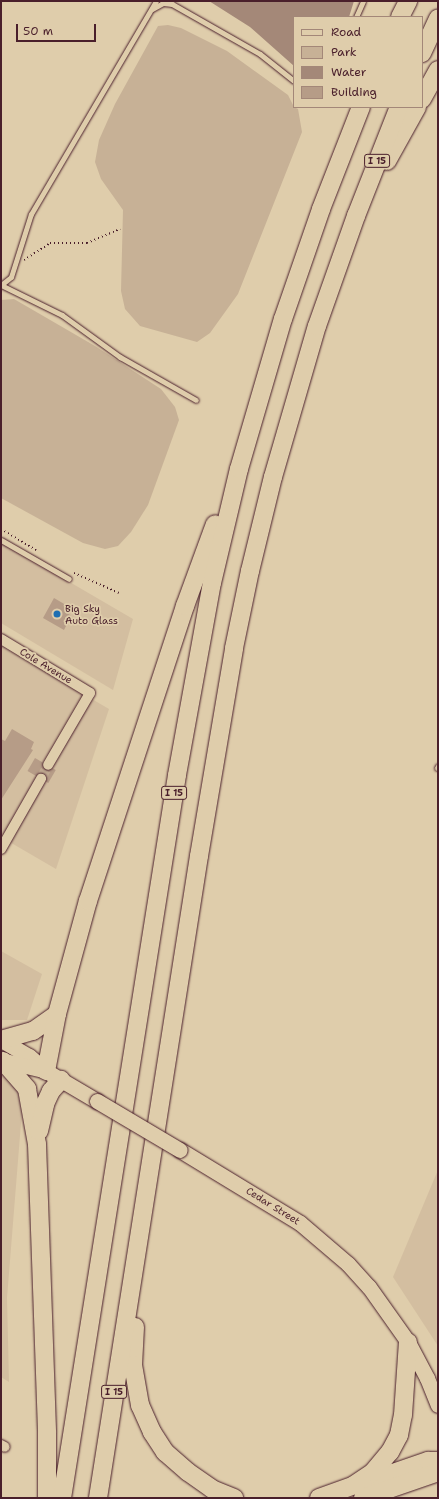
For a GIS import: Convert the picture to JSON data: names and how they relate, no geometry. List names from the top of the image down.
{
  "streets": {
    "highway": ["I 15"],
    "main road": ["Cedar Street"],
    "street": ["Cole Avenue"]
  },
  "places": ["Big Sky Auto Glass"],
  "legend": [
    "Road",
    "Park",
    "Water",
    "Building"
  ],
  "scale_bar": "50 m"
}
